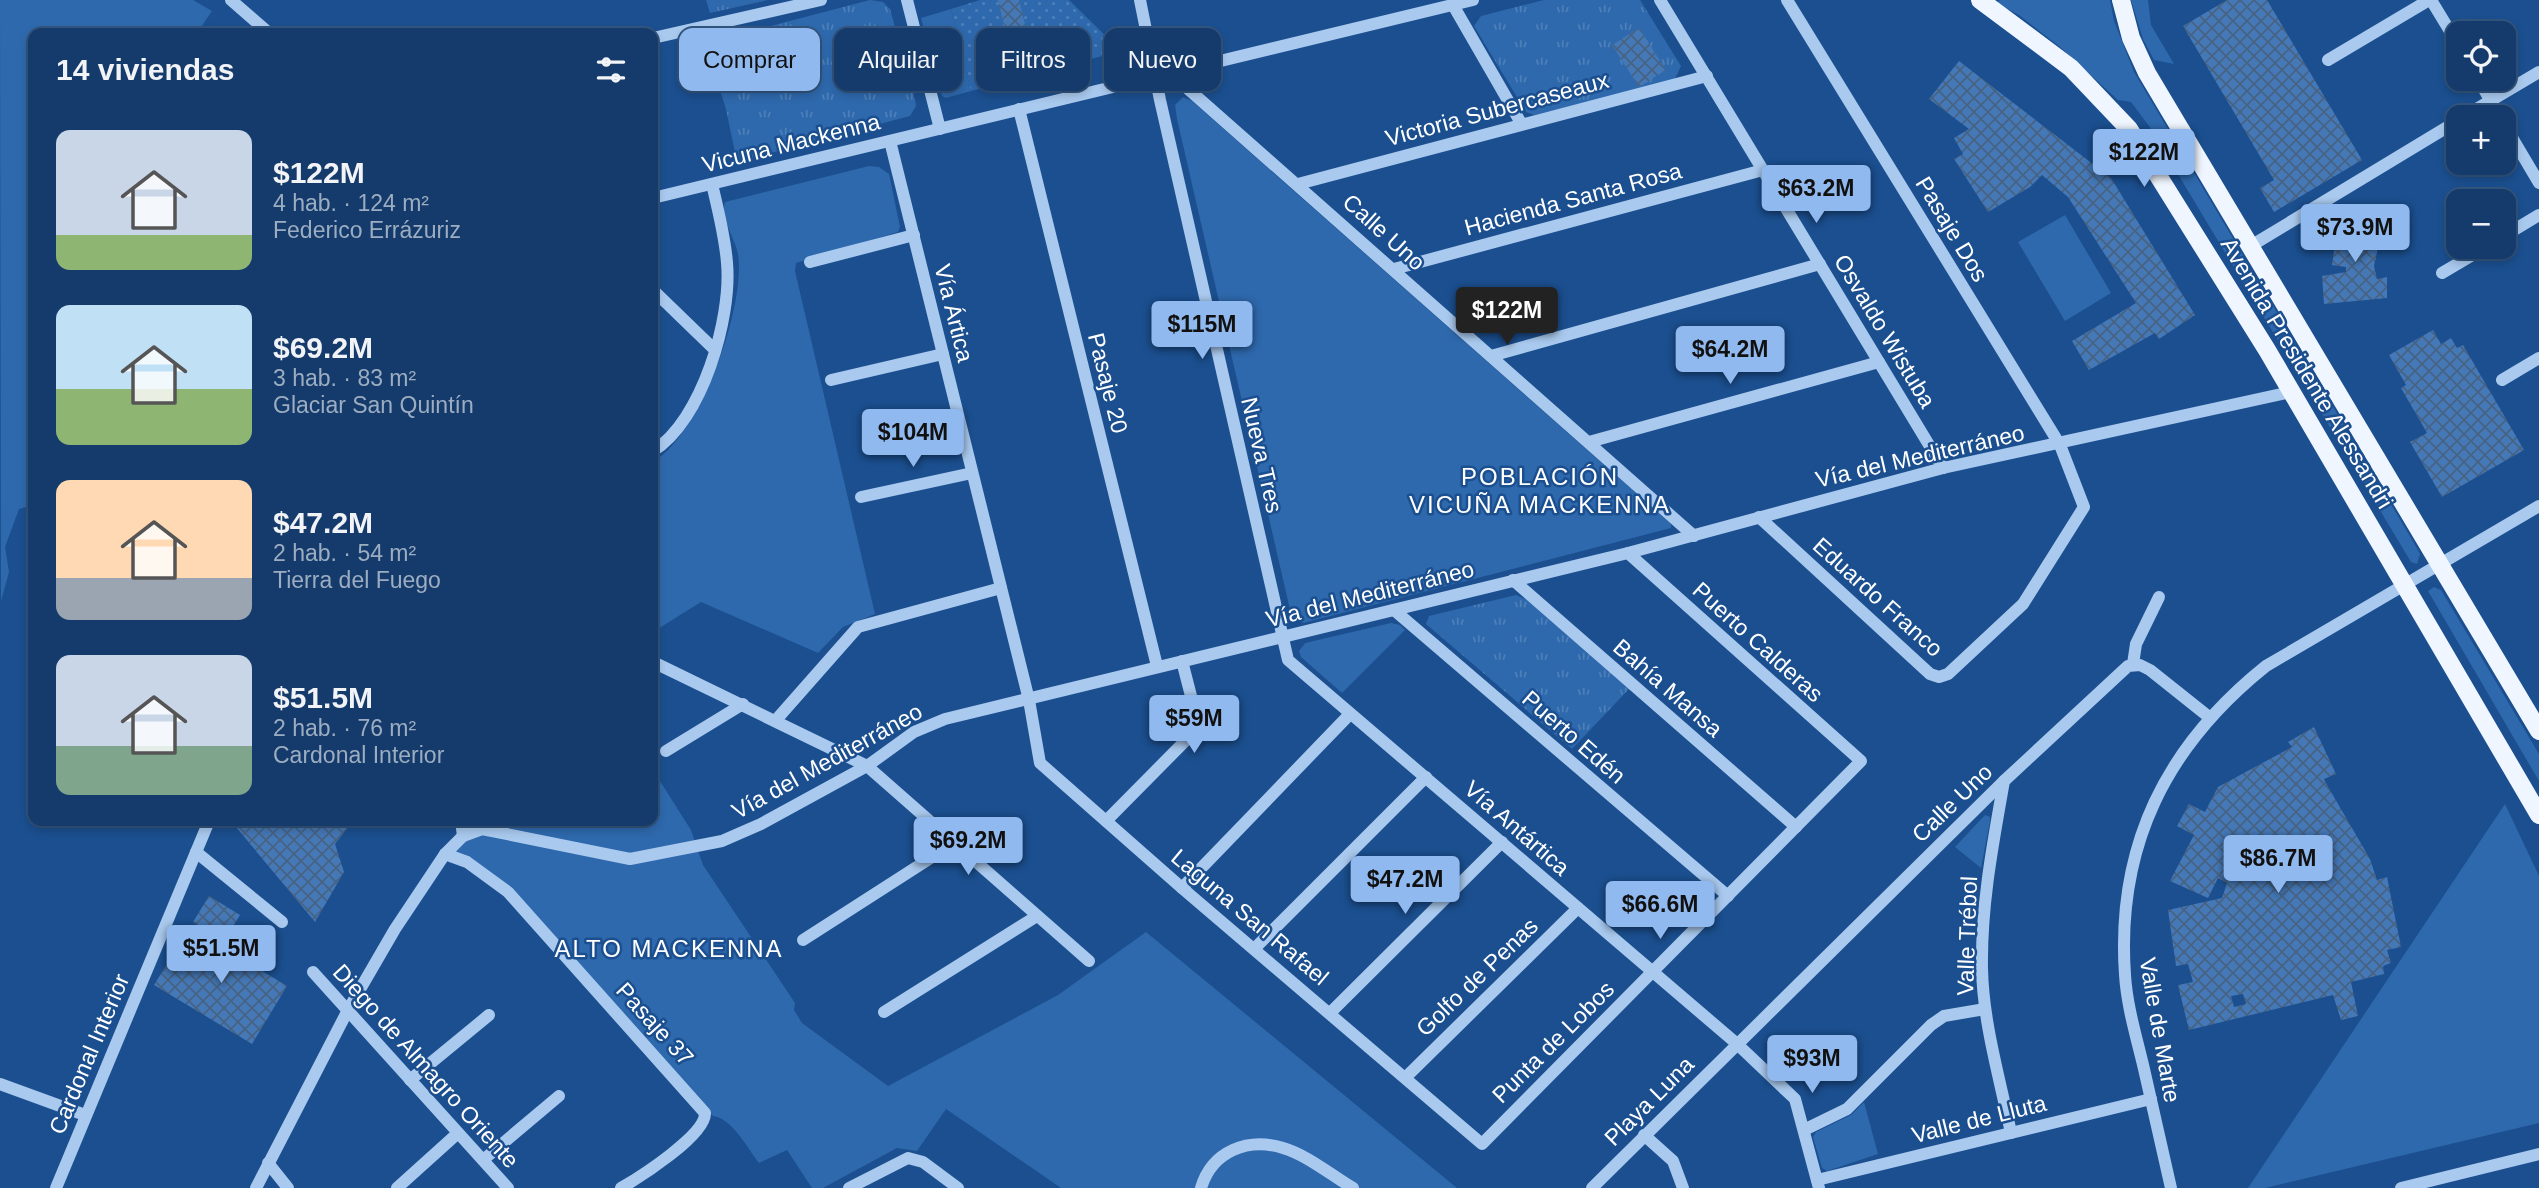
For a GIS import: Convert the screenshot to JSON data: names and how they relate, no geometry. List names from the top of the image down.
{
  "streets": {
    "main road": ["Avenida Presidente Alessandri"],
    "street": [
      "Victoria Subercaseaux",
      "Vicuna Mackenna",
      "Hacienda Santa Rosa",
      "Pasaje Dos",
      "Calle Uno",
      "Vía Ártica",
      "Osvaldo Wistuba",
      "Pasaje 20",
      "Nueva Tres",
      "Vía del Mediterráneo",
      "Eduardo Franco",
      "Puerto Calderas",
      "Bahía Mansa",
      "Puerto Edén",
      "Vía Antártica",
      "Laguna San Rafael",
      "Valle Trébol",
      "Golfo de Penas",
      "Pasaje 37",
      "Valle de Marte",
      "Punta de Lobos",
      "Cardonal Interior",
      "Diego de Almagro Oriente",
      "Playa Luna",
      "Valle de Lluta"
    ]
  },
  "crossings": [
    ["Victoria Subercaseaux", "Calle Uno"],
    ["Victoria Subercaseaux", "Osvaldo Wistuba"],
    ["Vicuna Mackenna", "Vía Ártica"],
    ["Vicuna Mackenna", "Pasaje 20"],
    ["Hacienda Santa Rosa", "Calle Uno"],
    ["Hacienda Santa Rosa", "Osvaldo Wistuba"],
    ["Pasaje Dos", "Vía del Mediterráneo"],
    ["Pasaje Dos", "Eduardo Franco"],
    ["Calle Uno", "Vía del Mediterráneo"],
    ["Calle Uno", "Vía Antártica"],
    ["Calle Uno", "Valle Trébol"],
    ["Calle Uno", "Playa Luna"],
    ["Vía Ártica", "Vía del Mediterráneo"],
    ["Vía Ártica", "Laguna San Rafael"],
    ["Osvaldo Wistuba", "Vía del Mediterráneo"],
    ["Avenida Presidente Alessandri", "Vía del Mediterráneo"],
    ["Avenida Presidente Alessandri", "Valle de Marte"],
    ["Pasaje 20", "Vía del Mediterráneo"],
    ["Nueva Tres", "Vía del Mediterráneo"],
    ["Nueva Tres", "Vía Antártica"],
    ["Vía del Mediterráneo", "Eduardo Franco"],
    ["Vía del Mediterráneo", "Puerto Calderas"],
    ["Vía del Mediterráneo", "Bahía Mansa"],
    ["Vía del Mediterráneo", "Puerto Edén"],
    ["Vía del Mediterráneo", "Vía Antártica"],
    ["Vía del Mediterráneo", "Laguna San Rafael"],
    ["Puerto Calderas", "Punta de Lobos"],
    ["Bahía Mansa", "Punta de Lobos"],
    ["Puerto Edén", "Punta de Lobos"],
    ["Vía Antártica", "Golfo de Penas"],
    ["Vía Antártica", "Punta de Lobos"],
    ["Vía Antártica", "Playa Luna"],
    ["Vía Antártica", "Valle de Lluta"],
    ["Laguna San Rafael", "Golfo de Penas"],
    ["Laguna San Rafael", "Punta de Lobos"],
    ["Valle Trébol", "Valle de Lluta"],
    ["Valle de Marte", "Valle de Lluta"]
  ],
  "districts": ["POBLACIÓN VICUÑA MACKENNA", "ALTO MACKENNA"],
  "page": {
    "map_buttons": ["+", "−"],
    "chip": [
      "Comprar",
      "Alquilar",
      "Filtros",
      "Nuevo"
    ],
    "heading": "14 viviendas",
    "list": [
      {
        "name": "$122M",
        "note": "4 hab. · 124 m² · Federico Errázuriz"
      },
      {
        "name": "$69.2M",
        "note": "3 hab. · 83 m² · Glaciar San Quintín"
      },
      {
        "name": "$47.2M",
        "note": "2 hab. · 54 m² · Tierra del Fuego"
      },
      {
        "name": "$51.5M",
        "note": "2 hab. · 76 m² · Cardonal Interior"
      }
    ],
    "price": [
      "$122M",
      "$63.2M",
      "$73.9M",
      "$122M",
      "$115M",
      "$64.2M",
      "$104M",
      "$59M",
      "$69.2M",
      "$86.7M",
      "$47.2M",
      "$66.6M",
      "$51.5M",
      "$93M"
    ]
  }
}
